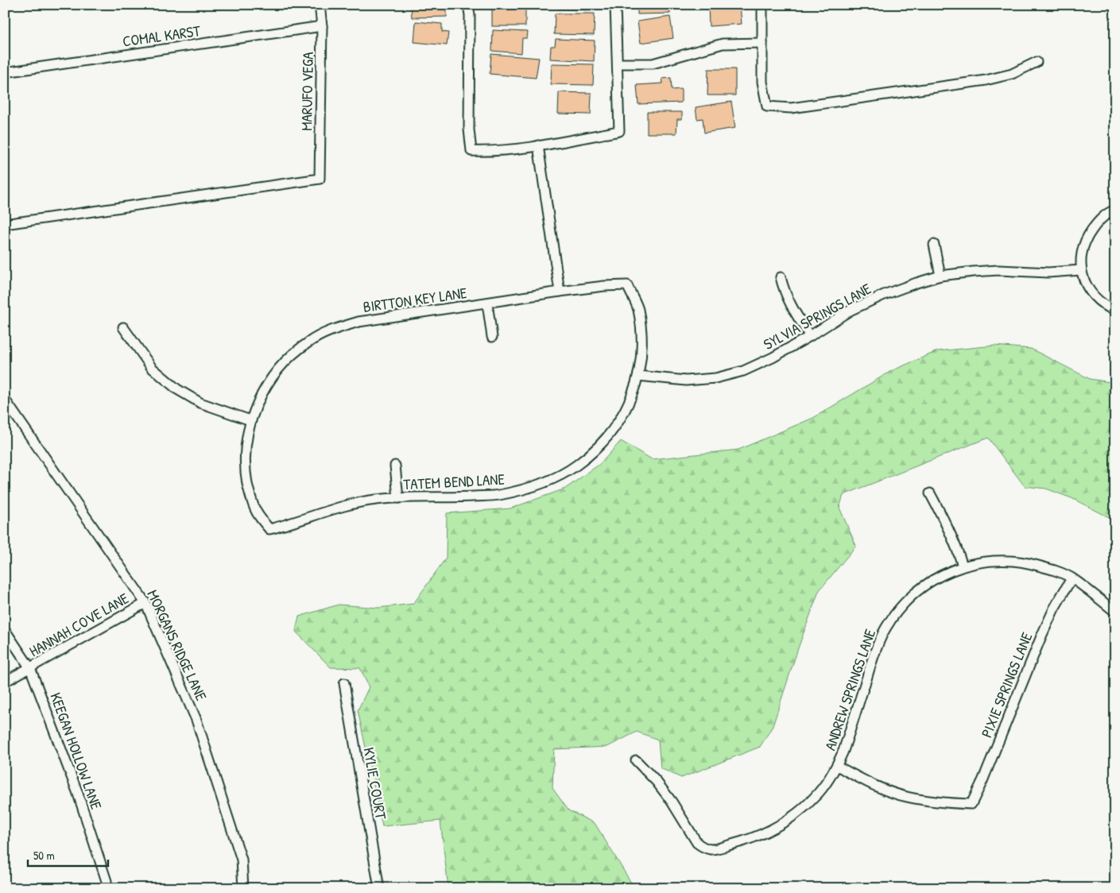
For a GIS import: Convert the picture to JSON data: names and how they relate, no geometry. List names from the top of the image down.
{
  "streets": {
    "street": [
      "COMAL KARST",
      "MARUFO VEGA",
      "BIRTTON KEY LANE",
      "SYLVIA SPRINGS LANE",
      "TATEM BEND LANE",
      "HANNAH COVE LANE",
      "MORGANS RIDGE LANE",
      "PIXIE SPRINGS LANE",
      "ANDREW SPRINGS LANE",
      "KEEGAN HOLLOW LANE",
      "KYLIE COURT"
    ]
  },
  "crossings": [
    ["COMAL KARST", "MARUFO VEGA"],
    ["BIRTTON KEY LANE", "TATEM BEND LANE"],
    ["SYLVIA SPRINGS LANE", "TATEM BEND LANE"],
    ["HANNAH COVE LANE", "MORGANS RIDGE LANE"],
    ["HANNAH COVE LANE", "KEEGAN HOLLOW LANE"],
    ["PIXIE SPRINGS LANE", "ANDREW SPRINGS LANE"]
  ],
  "scale_bar": "50 m"
}
